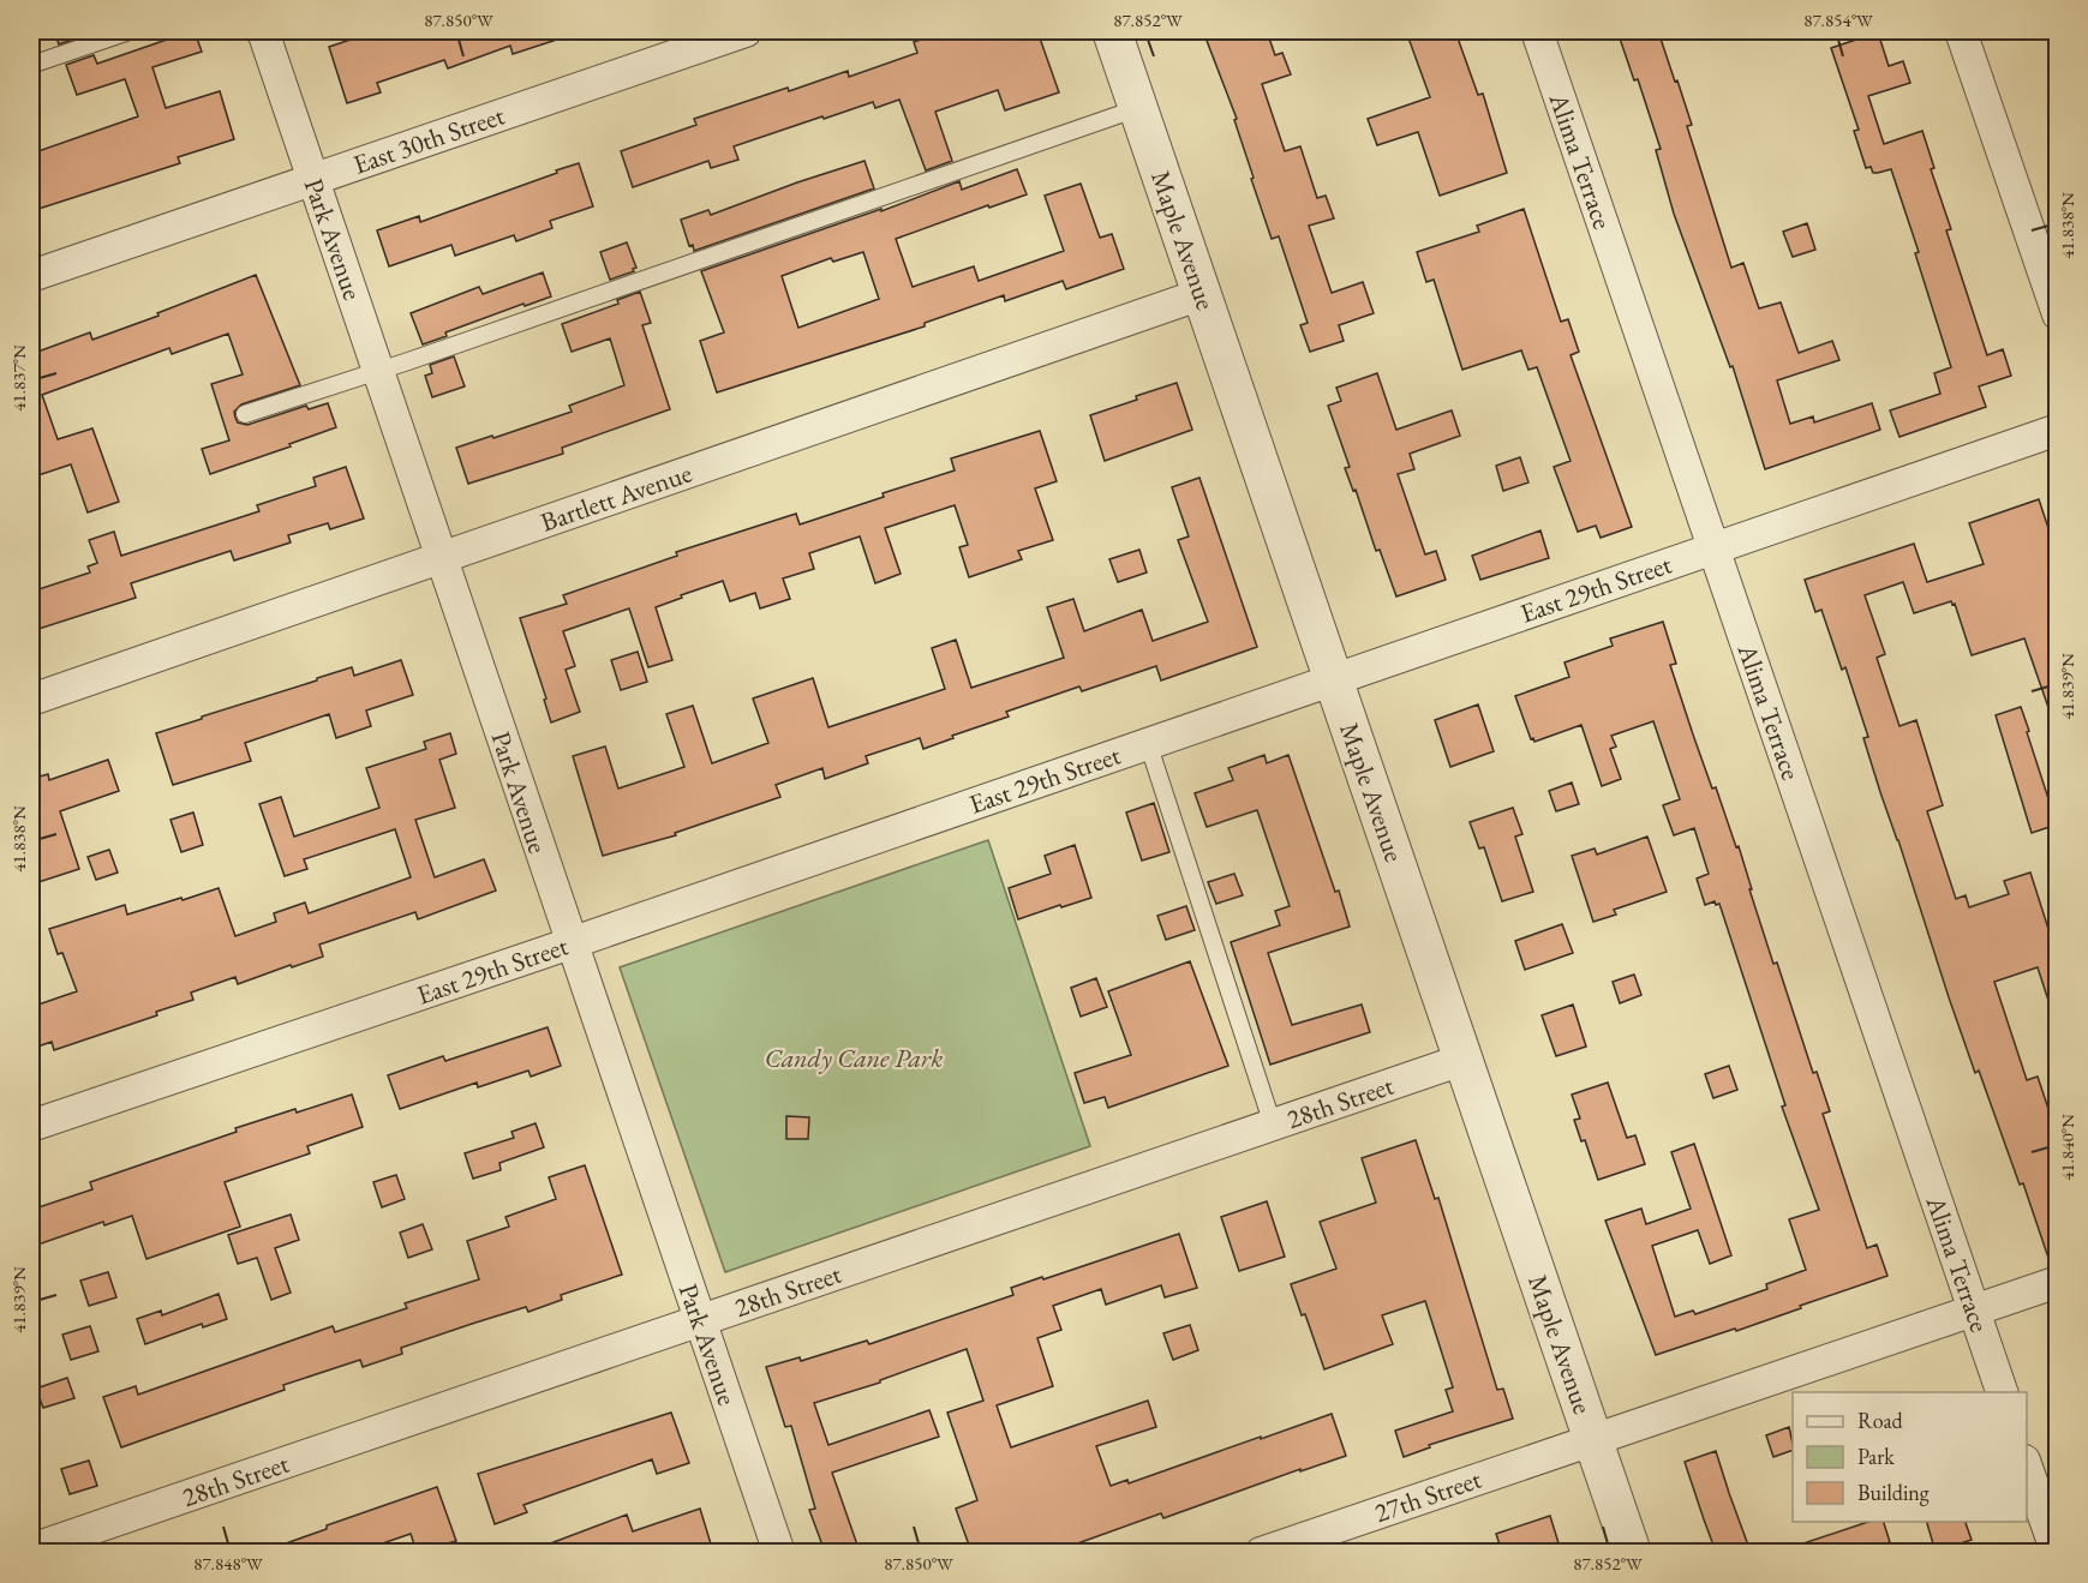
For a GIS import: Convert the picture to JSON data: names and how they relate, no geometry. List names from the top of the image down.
{
  "streets": {
    "street": [
      "East 30th Street",
      "Alima Terrace",
      "Park Avenue",
      "Maple Avenue",
      "Bartlett Avenue",
      "East 29th Street",
      "28th Street",
      "27th Street"
    ]
  },
  "crossings": [
    ["East 30th Street", "Park Avenue"],
    ["Alima Terrace", "East 29th Street"],
    ["Alima Terrace", "27th Street"],
    ["Park Avenue", "Bartlett Avenue"],
    ["Park Avenue", "East 29th Street"],
    ["Park Avenue", "28th Street"],
    ["Maple Avenue", "Bartlett Avenue"],
    ["Maple Avenue", "East 29th Street"],
    ["Maple Avenue", "28th Street"],
    ["Maple Avenue", "27th Street"]
  ],
  "parks": ["Candy Cane Park"],
  "legend": ["Road", "Park", "Building"],
  "coordinates": [
    "87.850°W",
    "87.852°W",
    "87.854°W",
    "41.838°N",
    "41.837°N",
    "41.839°N",
    "41.840°N",
    "87.848°W"
  ]
}
